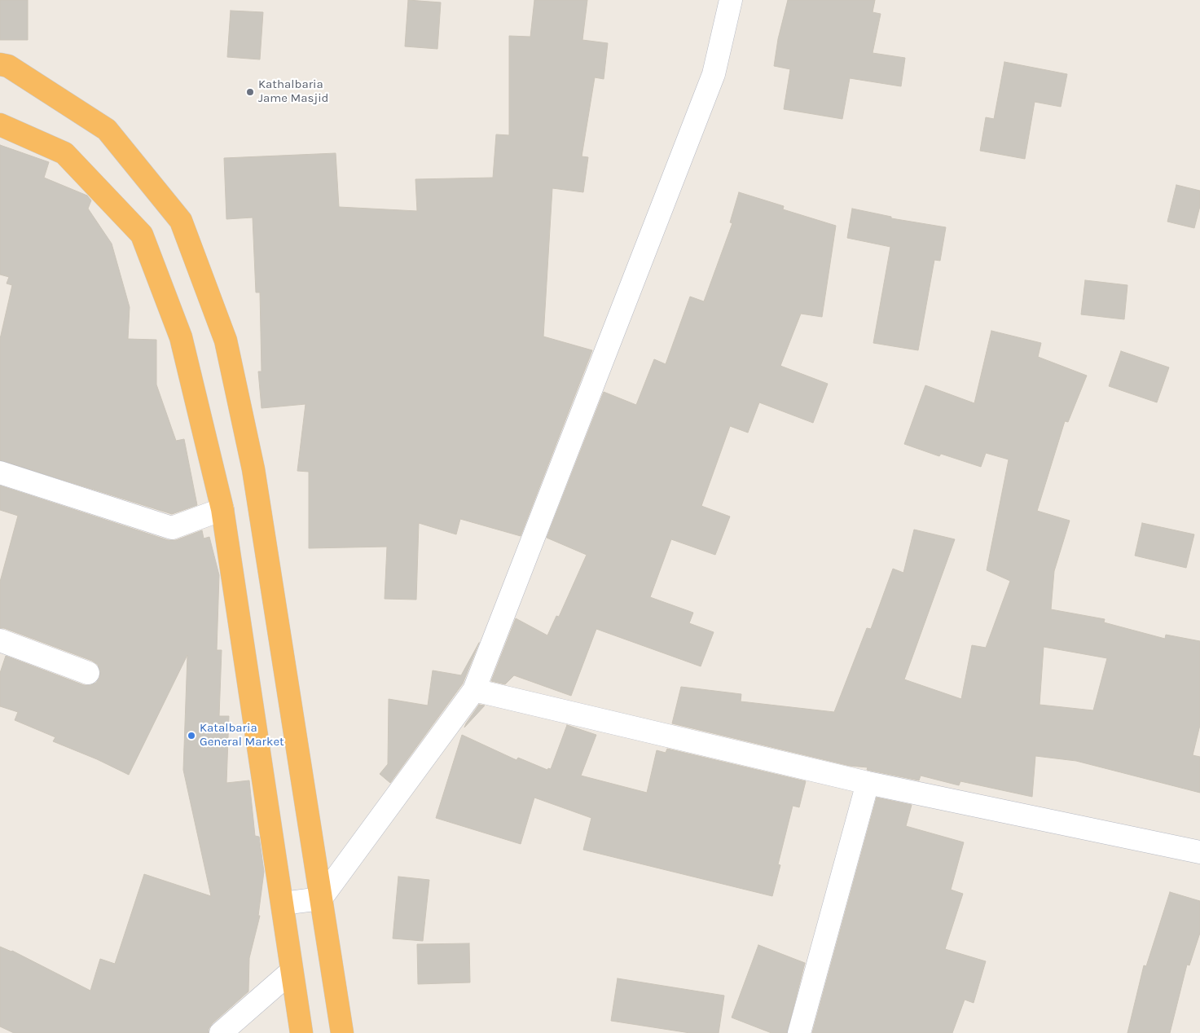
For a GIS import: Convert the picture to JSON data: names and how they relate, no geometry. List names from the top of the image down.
{
  "places": ["Kathalbaria Jame Masjid", "Katalbaria General Market"]
}
